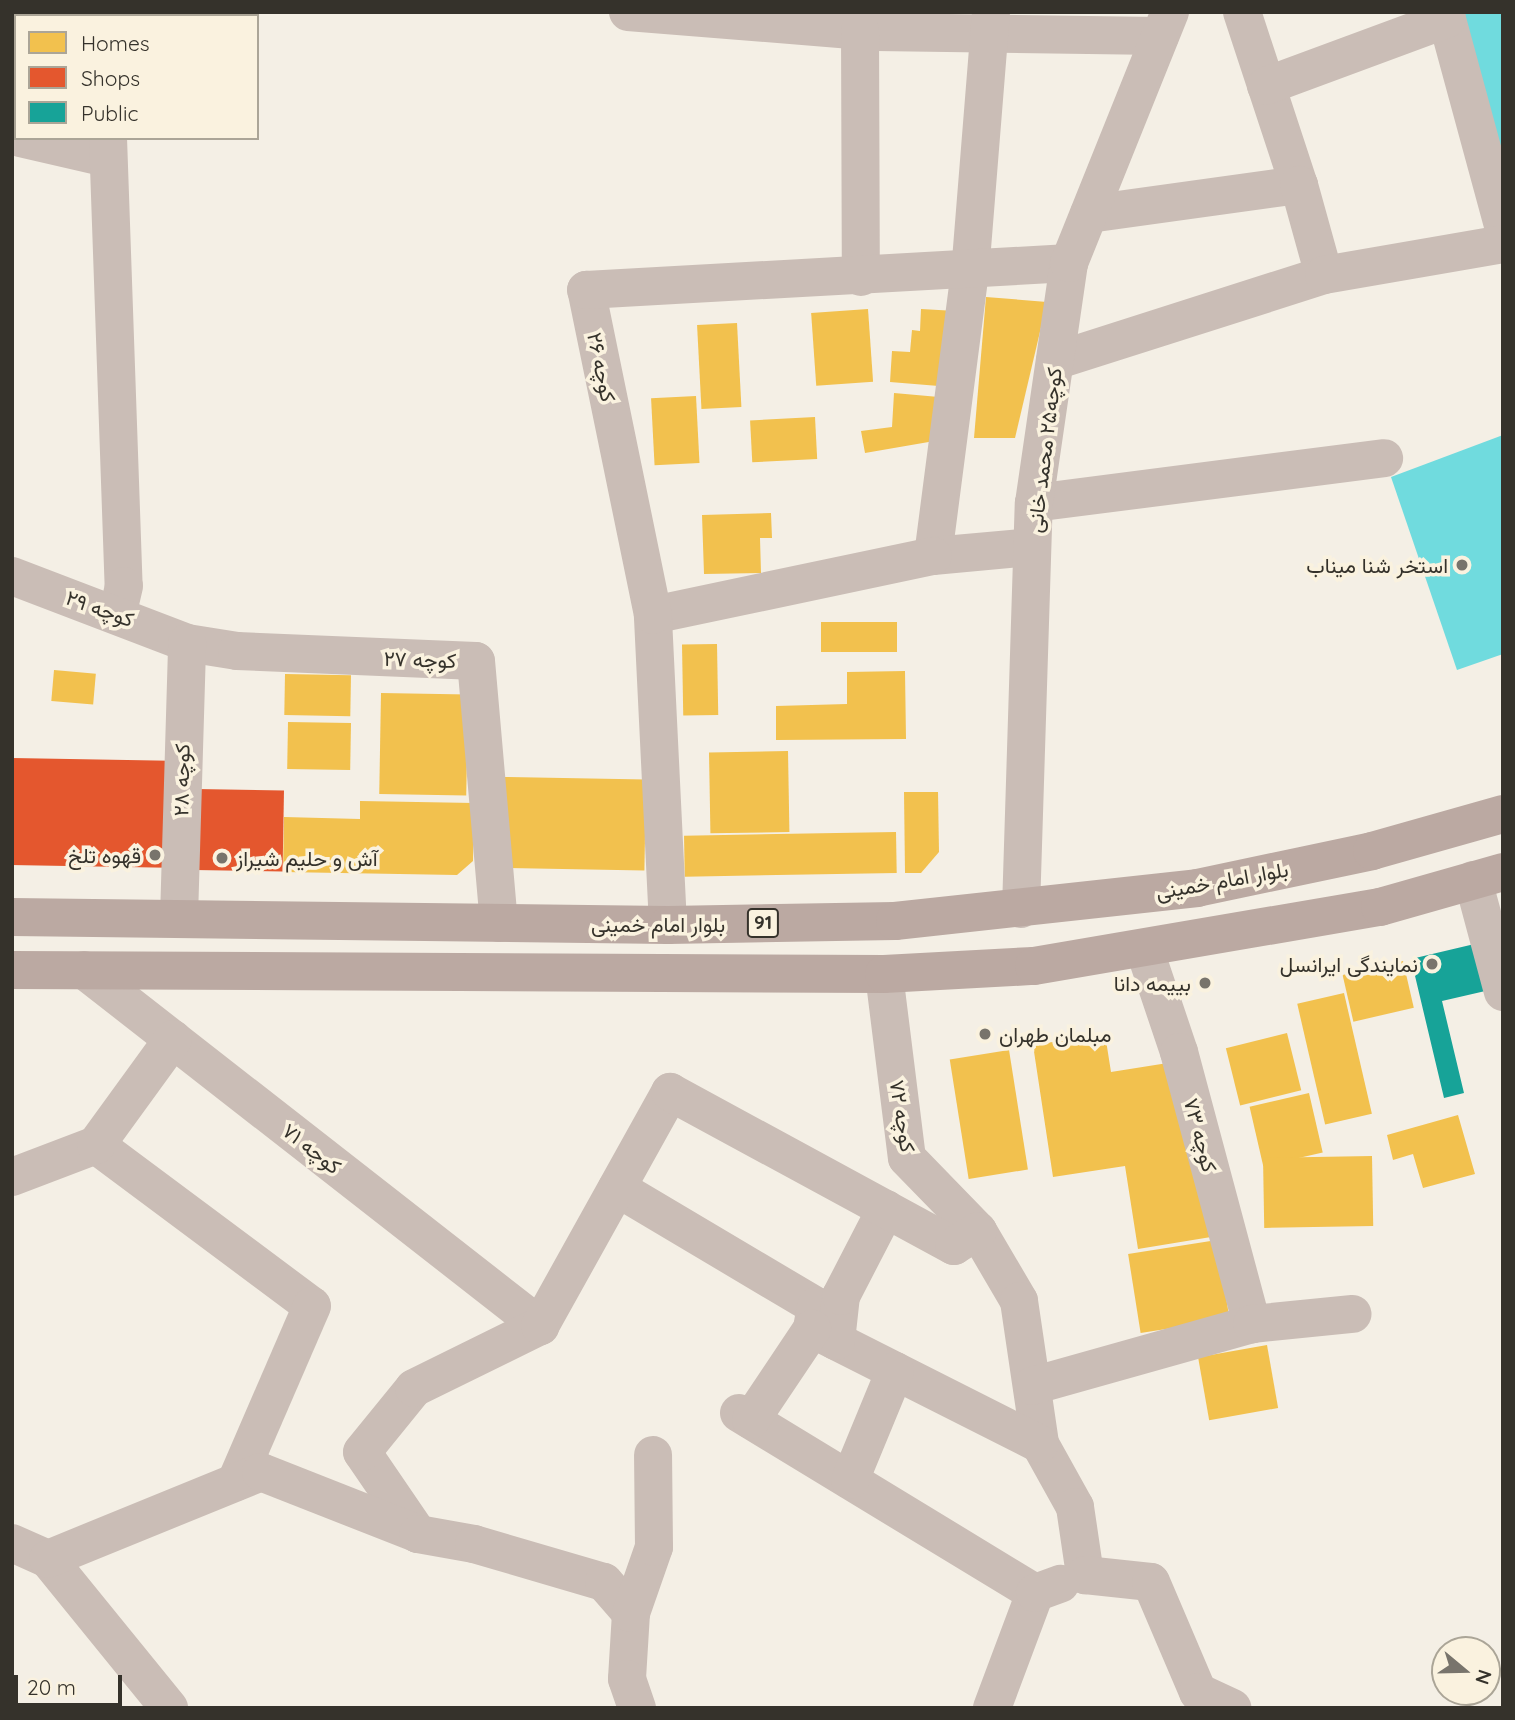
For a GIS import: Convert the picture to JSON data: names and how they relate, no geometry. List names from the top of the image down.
{
  "streets": {
    "main road": ["بلوار امام خمینی", "91"],
    "street": [
      "کوچه ۲۶",
      "کوچه۲۵ محمد خانی",
      "کوچه ۲۹",
      "کوچه ۲۷",
      "کوچه ۲۸",
      "کوچه ۷۲",
      "کوچه ۷۳",
      "کوچه ۷۱"
    ]
  },
  "crossings": [
    ["کوچه ۲۶", "کوچه۲۵ محمد خانی"],
    ["کوچه ۲۶", "بلوار امام خمینی"],
    ["کوچه۲۵ محمد خانی", "بلوار امام خمینی"],
    ["کوچه ۲۹", "کوچه ۲۷"],
    ["کوچه ۲۹", "کوچه ۲۸"],
    ["کوچه ۲۷", "کوچه ۲۸"],
    ["کوچه ۲۷", "بلوار امام خمینی"],
    ["کوچه ۲۸", "بلوار امام خمینی"]
  ],
  "places": [
    "استخر شنا میناب",
    "قهوه تلخ",
    "آش و حلیم شیراز",
    "نمایندگی ایرانسل",
    "بییمه دانا",
    "مبلمان طهران"
  ],
  "legend": ["Homes", "Shops", "Public"],
  "scale_bar": "20 m",
  "north": "right"
}
